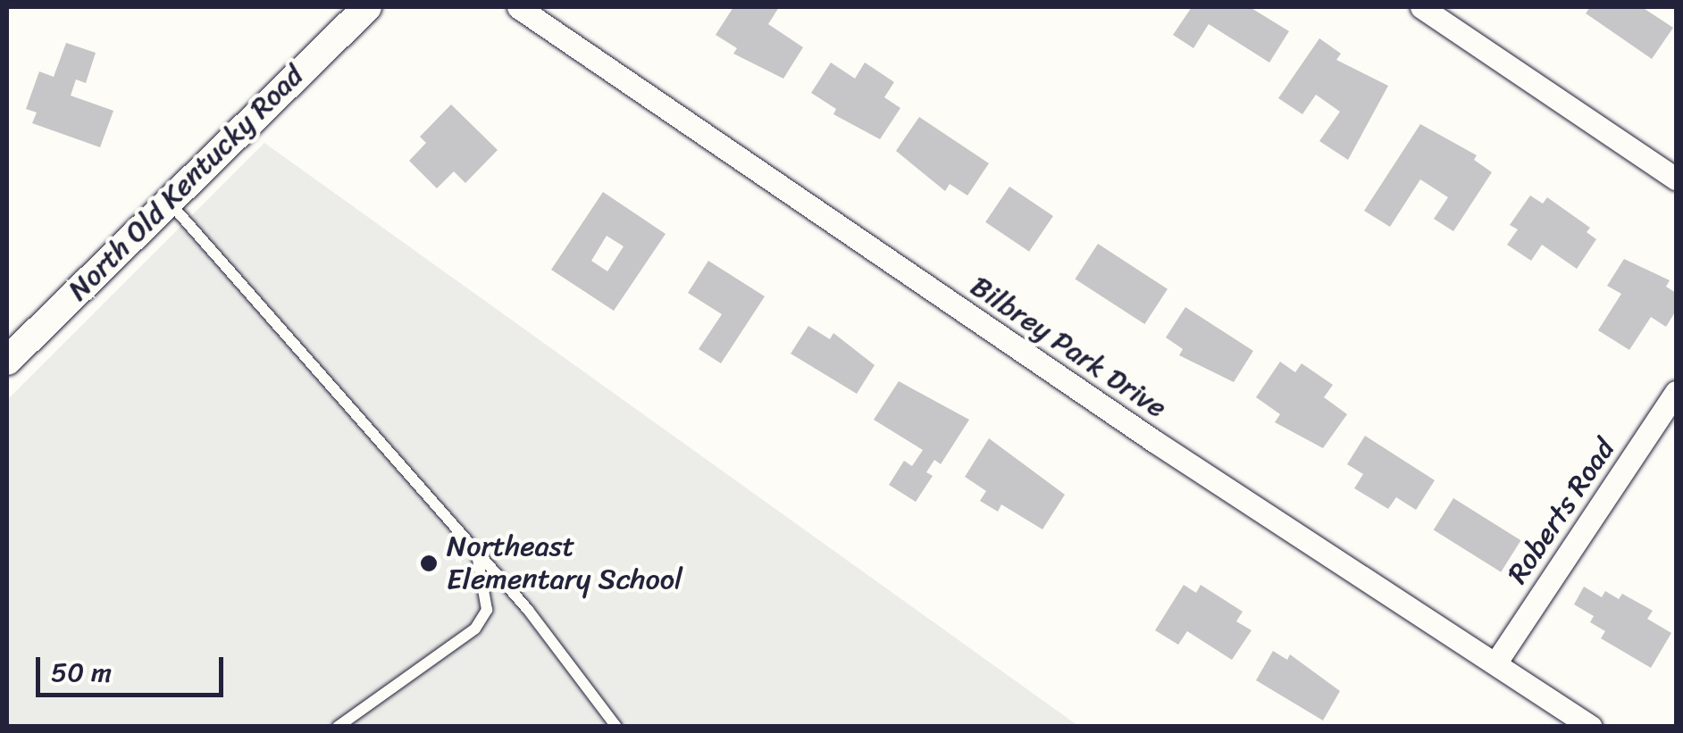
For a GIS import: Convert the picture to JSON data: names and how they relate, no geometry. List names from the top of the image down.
{
  "streets": {
    "street": ["North Old Kentucky Road", "Bilbrey Park Drive", "Roberts Road"]
  },
  "crossings": [
    ["Bilbrey Park Drive", "Roberts Road"]
  ],
  "places": ["Northeast Elementary School"],
  "scale_bar": "50 m"
}
